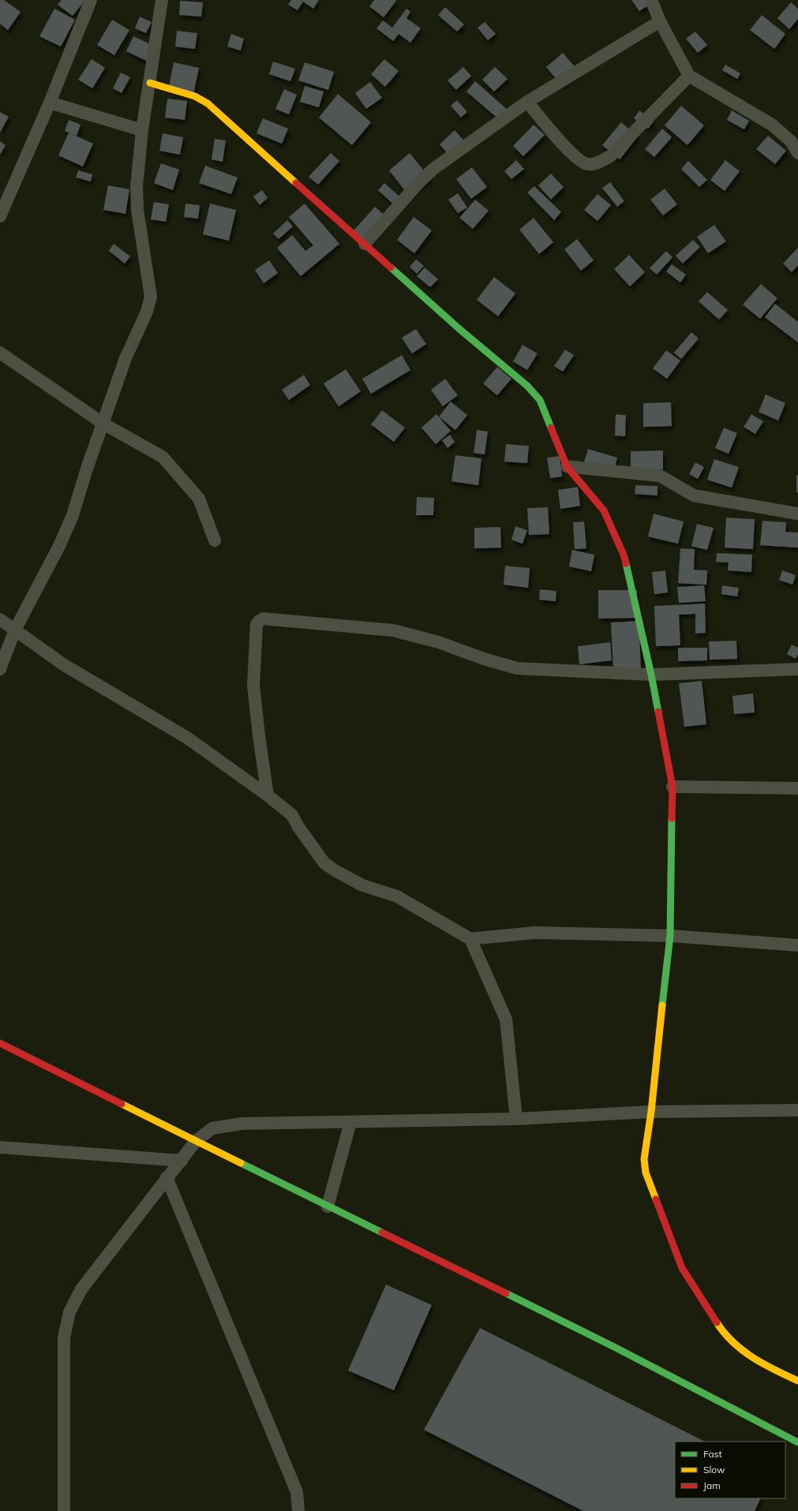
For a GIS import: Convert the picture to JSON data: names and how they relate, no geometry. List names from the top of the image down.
{
  "legend": ["Fast", "Slow", "Jam"]
}
